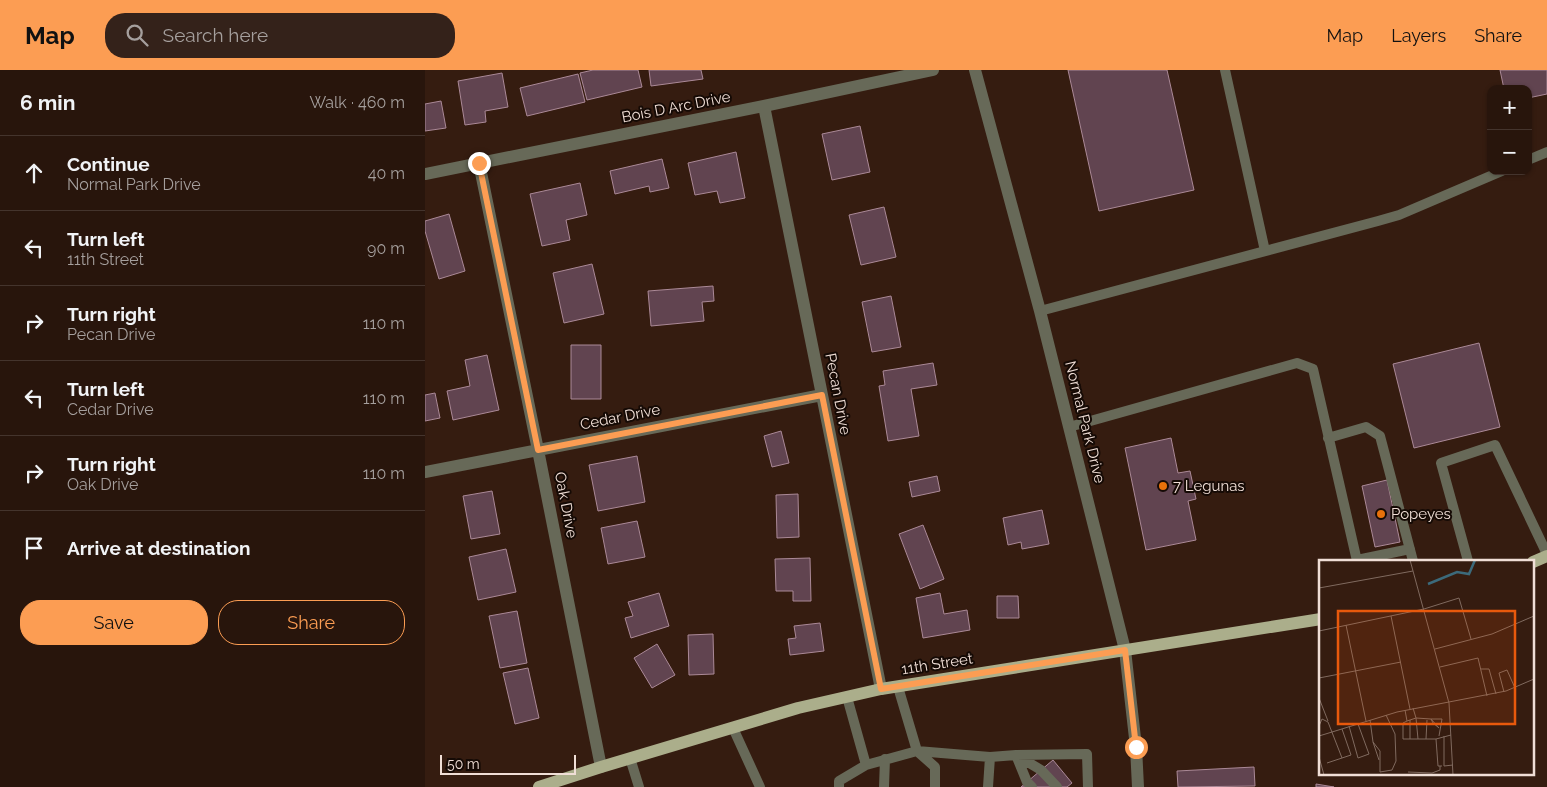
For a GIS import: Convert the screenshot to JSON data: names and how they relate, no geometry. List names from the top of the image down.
{
  "streets": {
    "main road": ["11th Street"],
    "street": [
      "Bois D Arc Drive",
      "Pecan Drive",
      "Cedar Drive",
      "Normal Park Drive",
      "Oak Drive"
    ]
  },
  "crossings": [
    ["Bois D Arc Drive", "Pecan Drive"],
    ["Bois D Arc Drive", "Oak Drive"],
    ["Pecan Drive", "Cedar Drive"],
    ["Pecan Drive", "11th Street"],
    ["Cedar Drive", "Oak Drive"],
    ["Normal Park Drive", "11th Street"],
    ["Oak Drive", "11th Street"]
  ],
  "places": ["7 Legunas", "Popeyes"],
  "scale_bar": "50 m",
  "page": {
    "header": "Map",
    "search": "Search here",
    "nav": ["Map", "Layers", "Share"],
    "heading": ["6 min", "Walk · 460 m"],
    "map_buttons": ["+", "−"],
    "list": [
      ["Continue", "Normal Park Drive", "40 m"],
      ["Turn left", "11th Street", "90 m"],
      ["Turn right", "Pecan Drive", "110 m"],
      ["Turn left", "Cedar Drive", "110 m"],
      ["Turn right", "Oak Drive", "110 m"],
      "Arrive at destination"
    ],
    "buttons": ["Save", "Share"],
    "scale": "50 m"
  }
}
